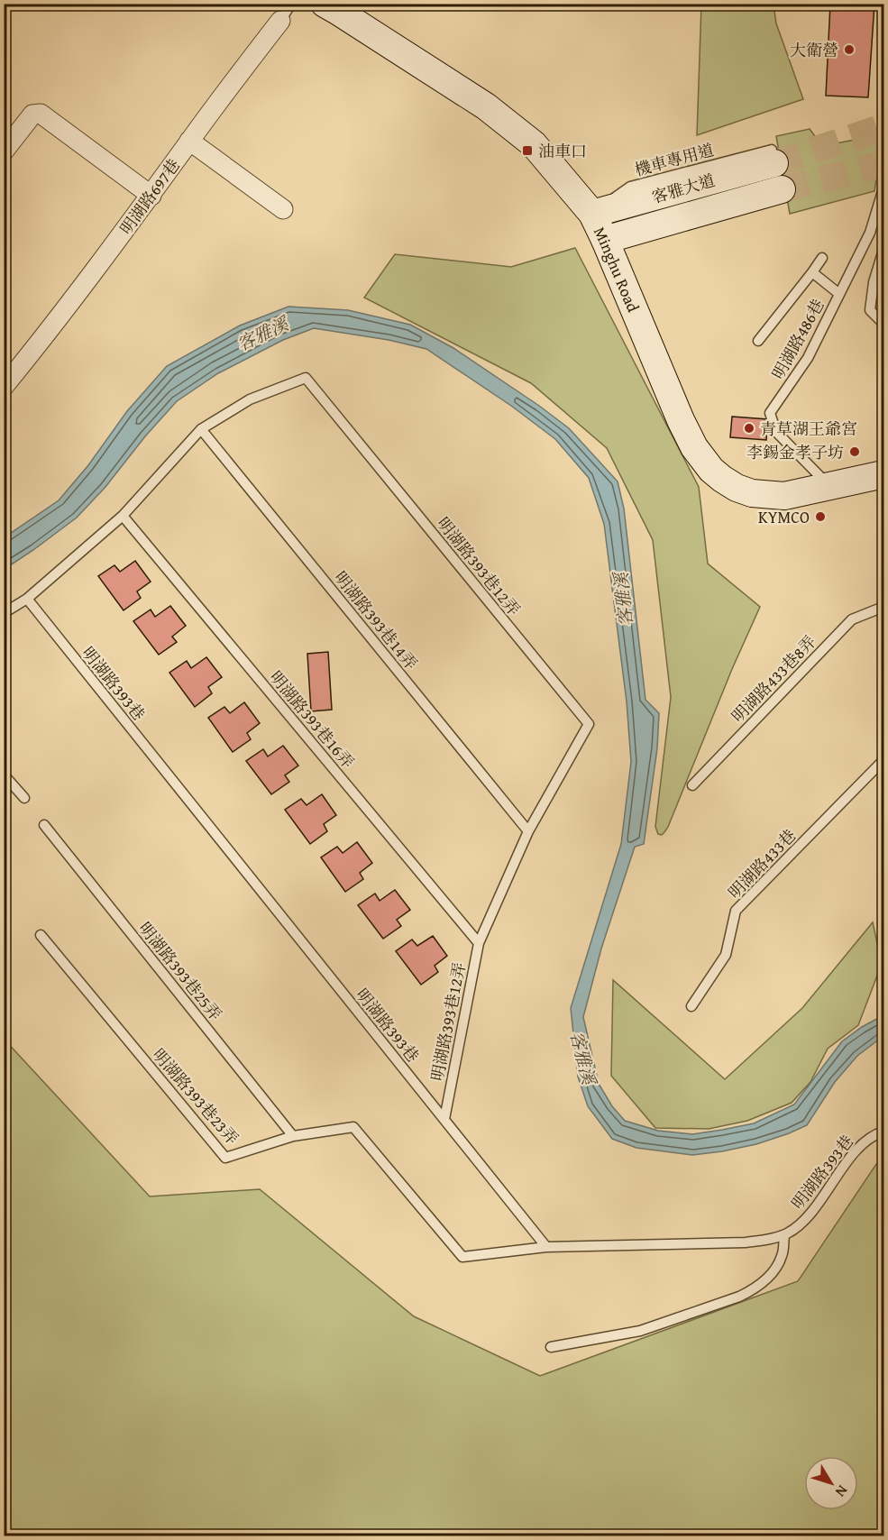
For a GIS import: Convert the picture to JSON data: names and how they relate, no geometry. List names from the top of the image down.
{
  "streets": {
    "main road": ["客雅大道", "Minghu Road"],
    "street": ["明湖路697巷"],
    "lane": [
      "明湖路486巷",
      "明湖路393巷12弄",
      "明湖路393巷14弄",
      "明湖路433巷8弄",
      "明湖路393巷",
      "明湖路393巷16弄",
      "明湖路433巷",
      "明湖路393巷25弄",
      "明湖路393巷23弄"
    ]
  },
  "crossings": [
    ["客雅大道", "Minghu Road"],
    ["Minghu Road", "明湖路486巷"],
    ["明湖路393巷12弄", "明湖路393巷14弄"],
    ["明湖路393巷12弄", "明湖路393巷"],
    ["明湖路393巷12弄", "明湖路393巷16弄"],
    ["明湖路393巷", "明湖路393巷23弄"],
    ["明湖路393巷25弄", "明湖路393巷23弄"]
  ],
  "water": ["客雅溪"],
  "places": {
    "other": [
      "大衛營",
      "青草湖王爺宮",
      "李錫金孝子坊",
      "KYMCO"
    ],
    "transit": ["油車口"]
  },
  "north": "bottom right"
}
